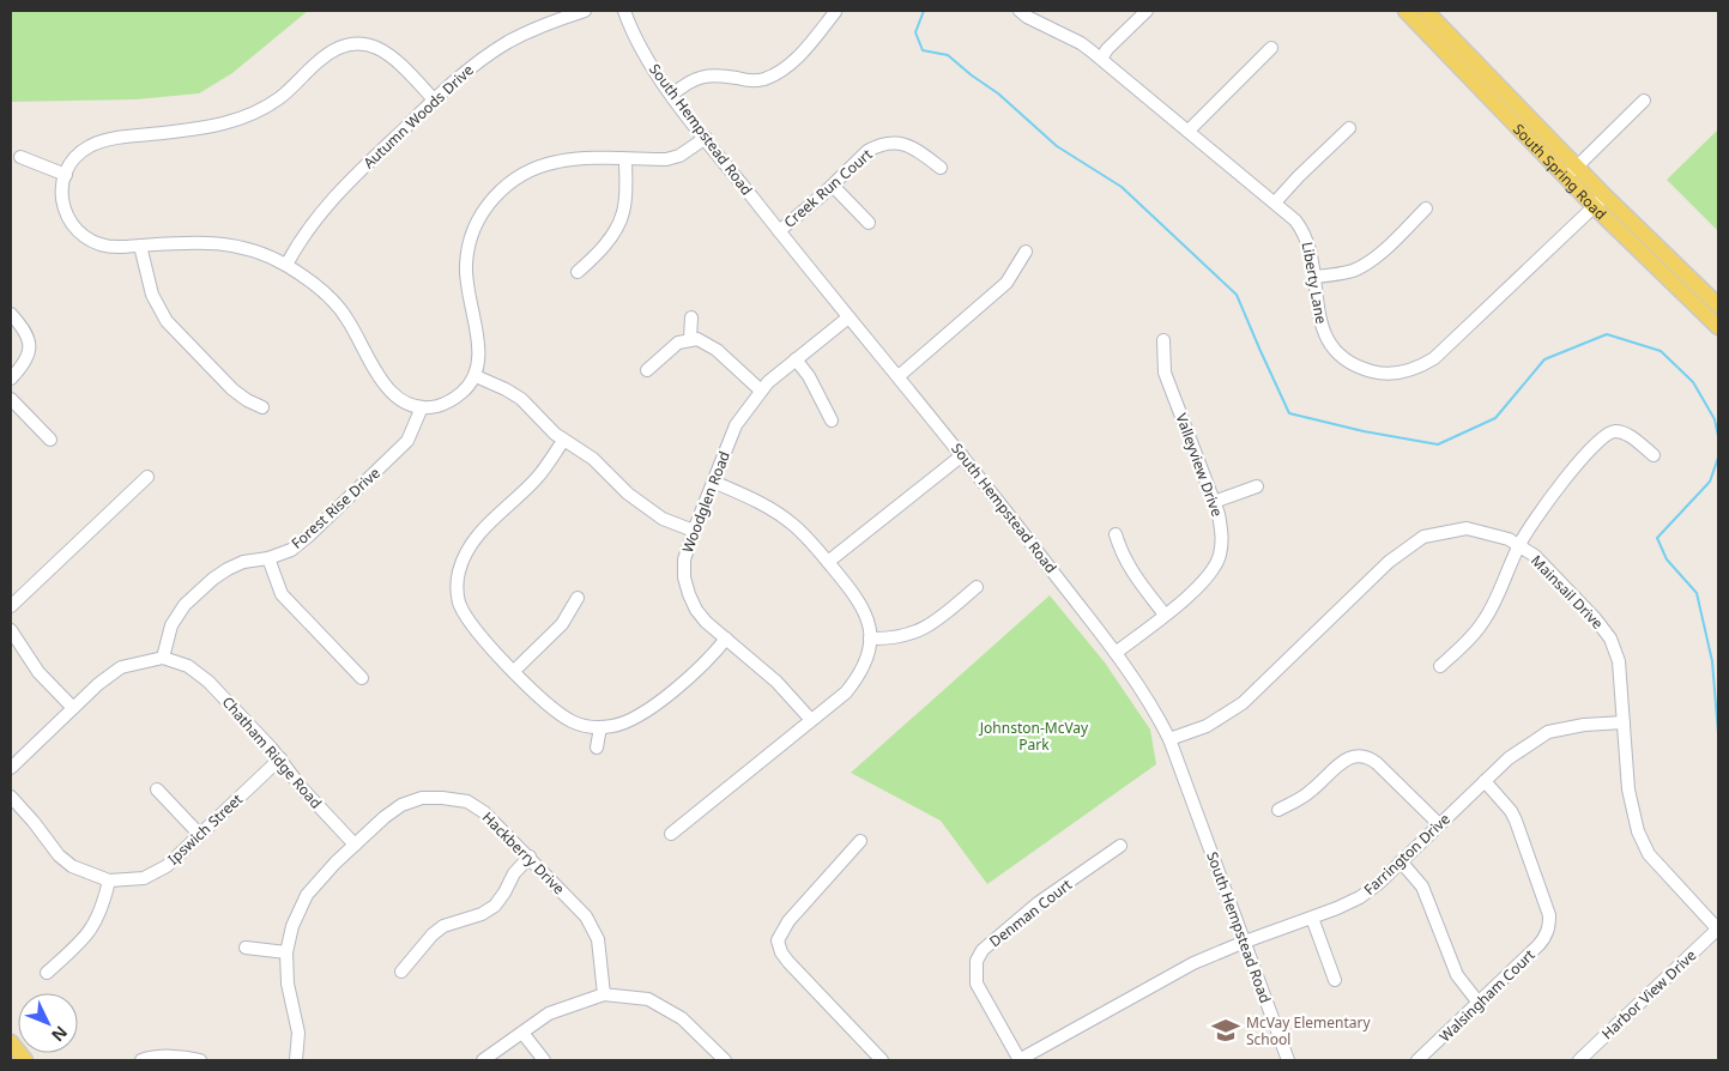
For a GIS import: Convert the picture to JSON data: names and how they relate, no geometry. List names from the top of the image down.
{
  "streets": {
    "main road": ["South Spring Road"],
    "street": [
      "Autumn Woods Drive",
      "South Hempstead Road",
      "Creek Run Court",
      "Liberty Lane",
      "Valleyview Drive",
      "Woodglen Road",
      "Forest Rise Drive",
      "Mainsail Drive",
      "Chatham Ridge Road",
      "Ipswich Street",
      "Hackberry Drive",
      "Farrington Drive",
      "Denman Court",
      "Harbor View Drive",
      "Walsingham Court"
    ]
  },
  "crossings": [
    ["South Hempstead Road", "Creek Run Court"],
    ["South Hempstead Road", "Valleyview Drive"],
    ["South Hempstead Road", "Woodglen Road"],
    ["South Hempstead Road", "Mainsail Drive"],
    ["South Hempstead Road", "Farrington Drive"],
    ["South Spring Road", "Liberty Lane"],
    ["Forest Rise Drive", "Chatham Ridge Road"],
    ["Mainsail Drive", "Farrington Drive"],
    ["Mainsail Drive", "Harbor View Drive"],
    ["Chatham Ridge Road", "Ipswich Street"],
    ["Chatham Ridge Road", "Hackberry Drive"],
    ["Farrington Drive", "Denman Court"],
    ["Farrington Drive", "Walsingham Court"]
  ],
  "parks": ["Johnston-McVay Park"],
  "places": {
    "school or university": ["McVay Elementary School"]
  },
  "north": "bottom right"
}
